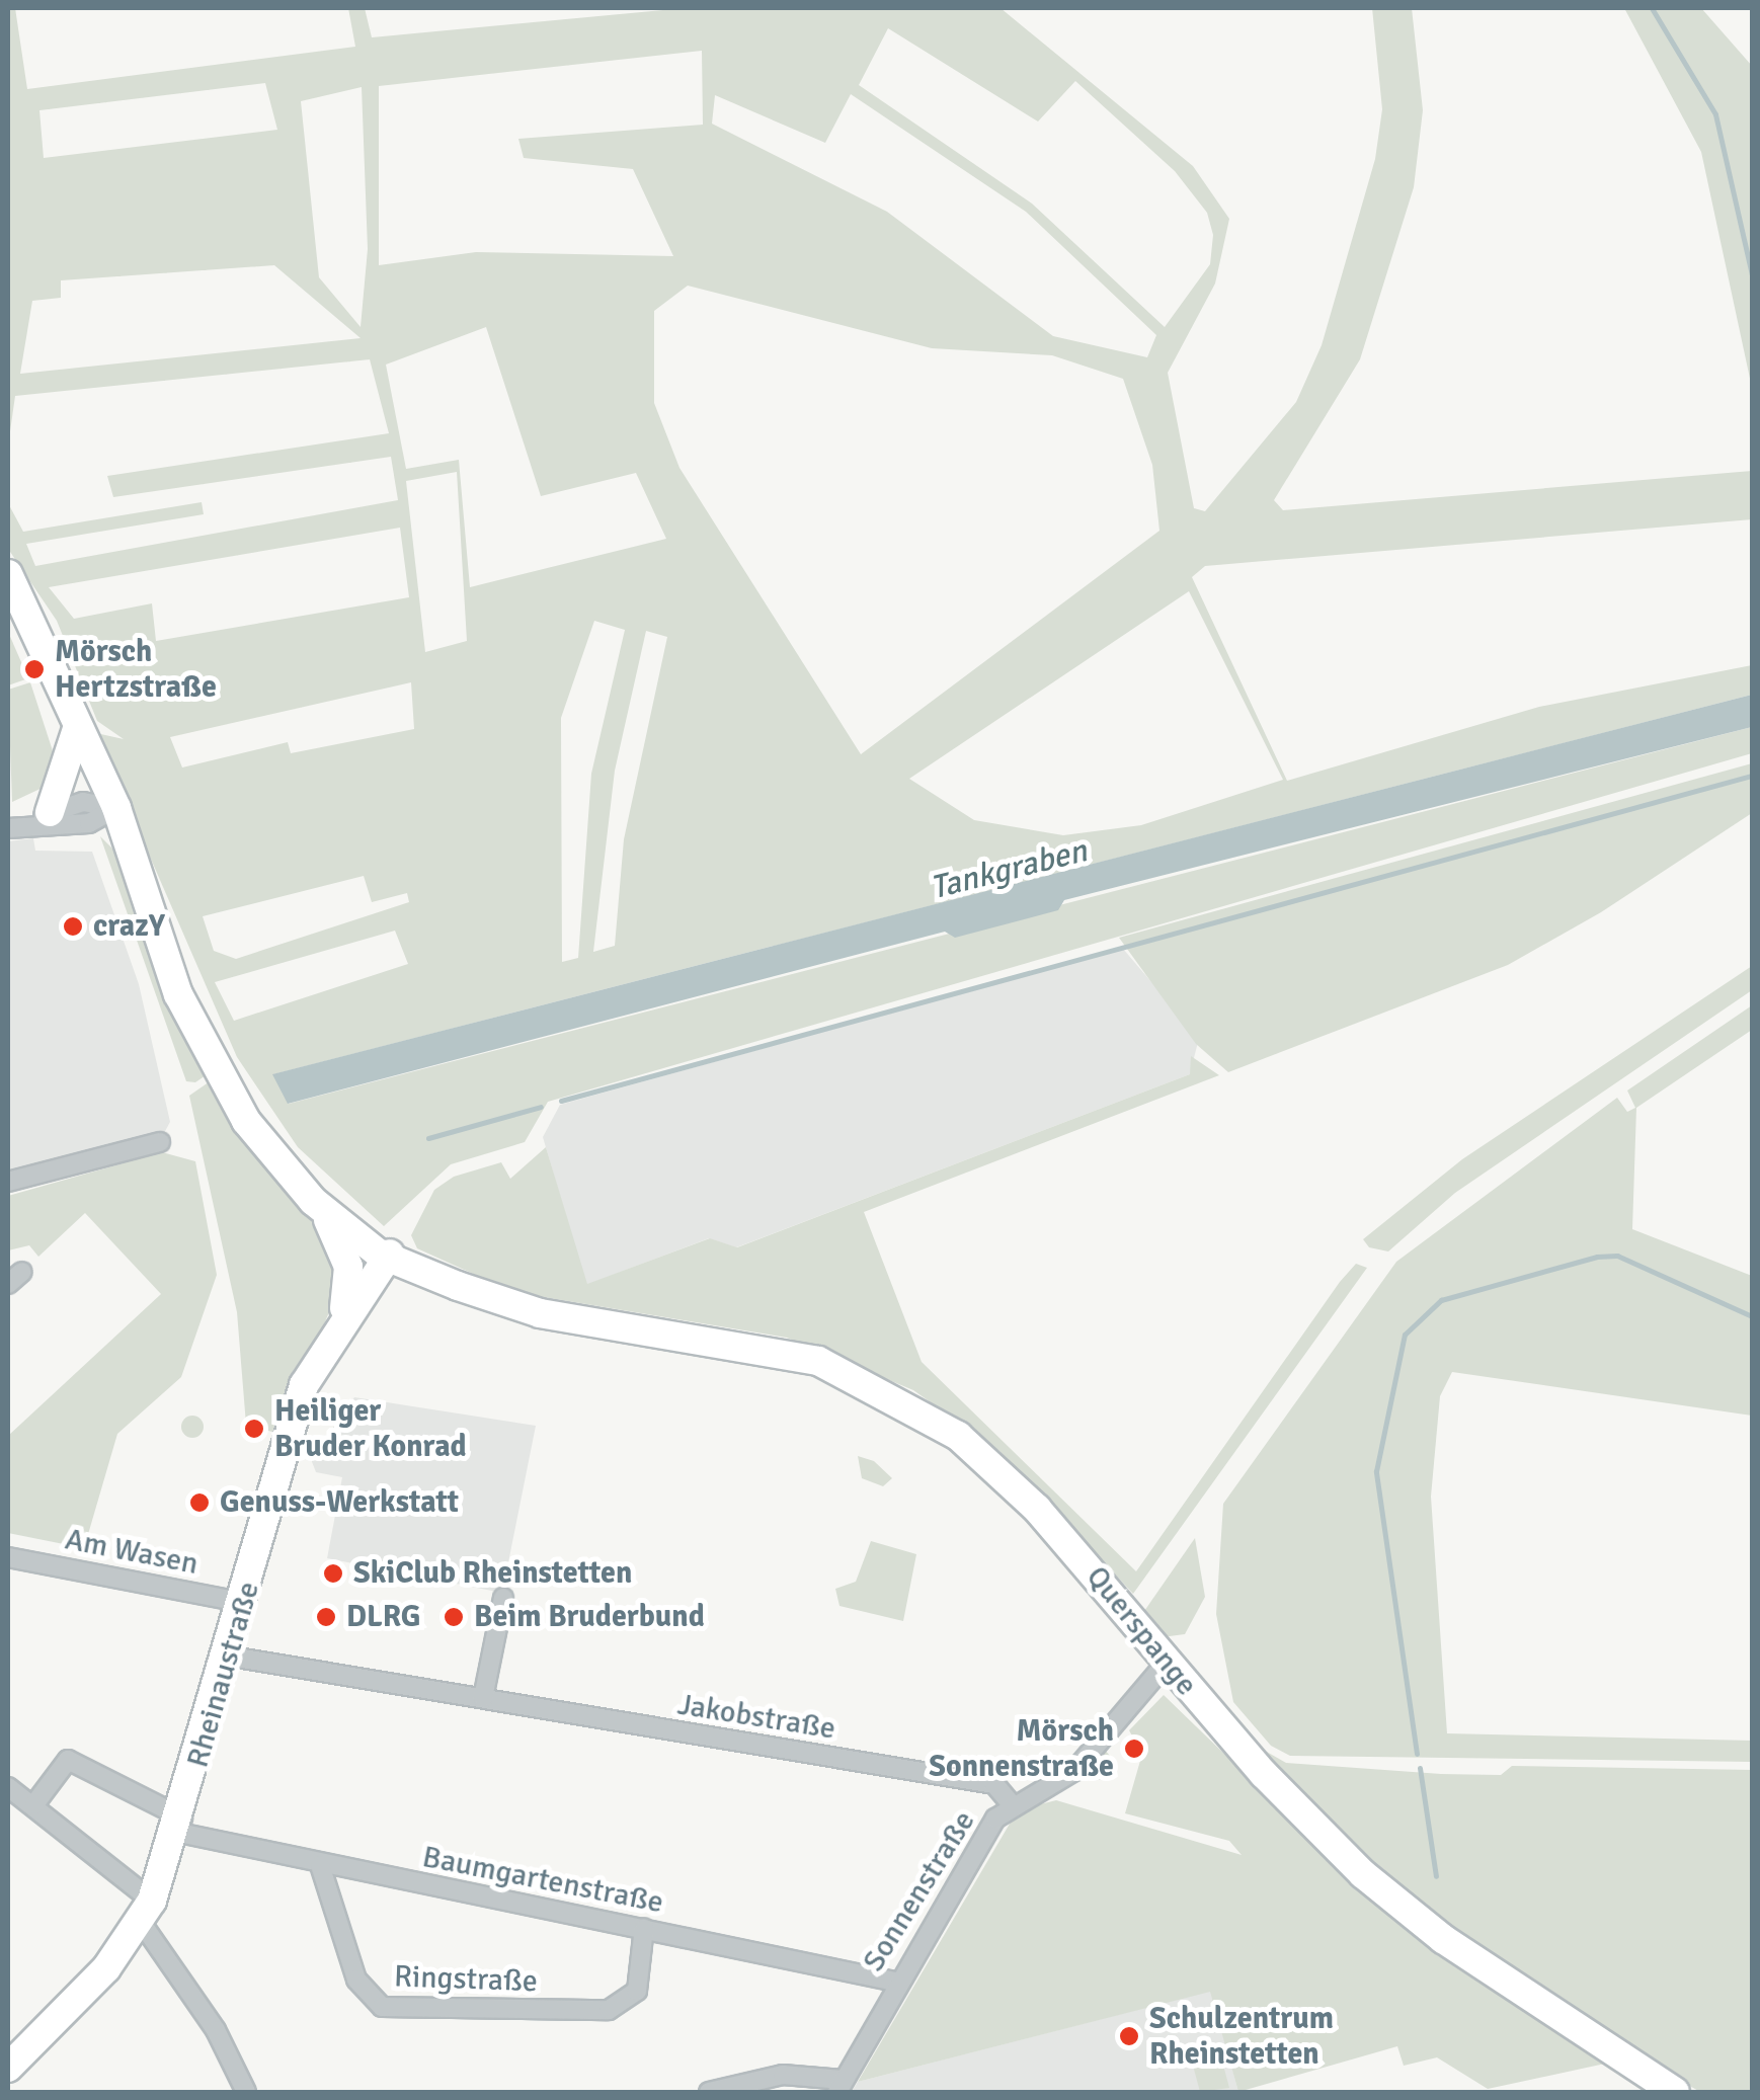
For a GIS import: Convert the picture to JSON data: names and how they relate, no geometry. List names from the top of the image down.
{
  "streets": {
    "main road": ["Querspange", "Rheinaustraße"],
    "street": [
      "Am Wasen",
      "Jakobstraße",
      "Baumgartenstraße",
      "Sonnenstraße",
      "Ringstraße"
    ]
  },
  "crossings": [
    ["Am Wasen", "Rheinaustraße"],
    ["Querspange", "Rheinaustraße"],
    ["Querspange", "Sonnenstraße"],
    ["Rheinaustraße", "Jakobstraße"],
    ["Rheinaustraße", "Baumgartenstraße"],
    ["Jakobstraße", "Sonnenstraße"],
    ["Baumgartenstraße", "Sonnenstraße"],
    ["Baumgartenstraße", "Ringstraße"]
  ],
  "water": ["Tankgraben"],
  "places": [
    "Mörsch Hertzstraße",
    "crazY",
    "Heiliger Bruder Konrad",
    "Genuss-Werkstatt",
    "SkiClub Rheinstetten",
    "DLRG",
    "Beim Bruderbund",
    "Mörsch Sonnenstraße",
    "Schulzentrum Rheinstetten"
  ]
}
